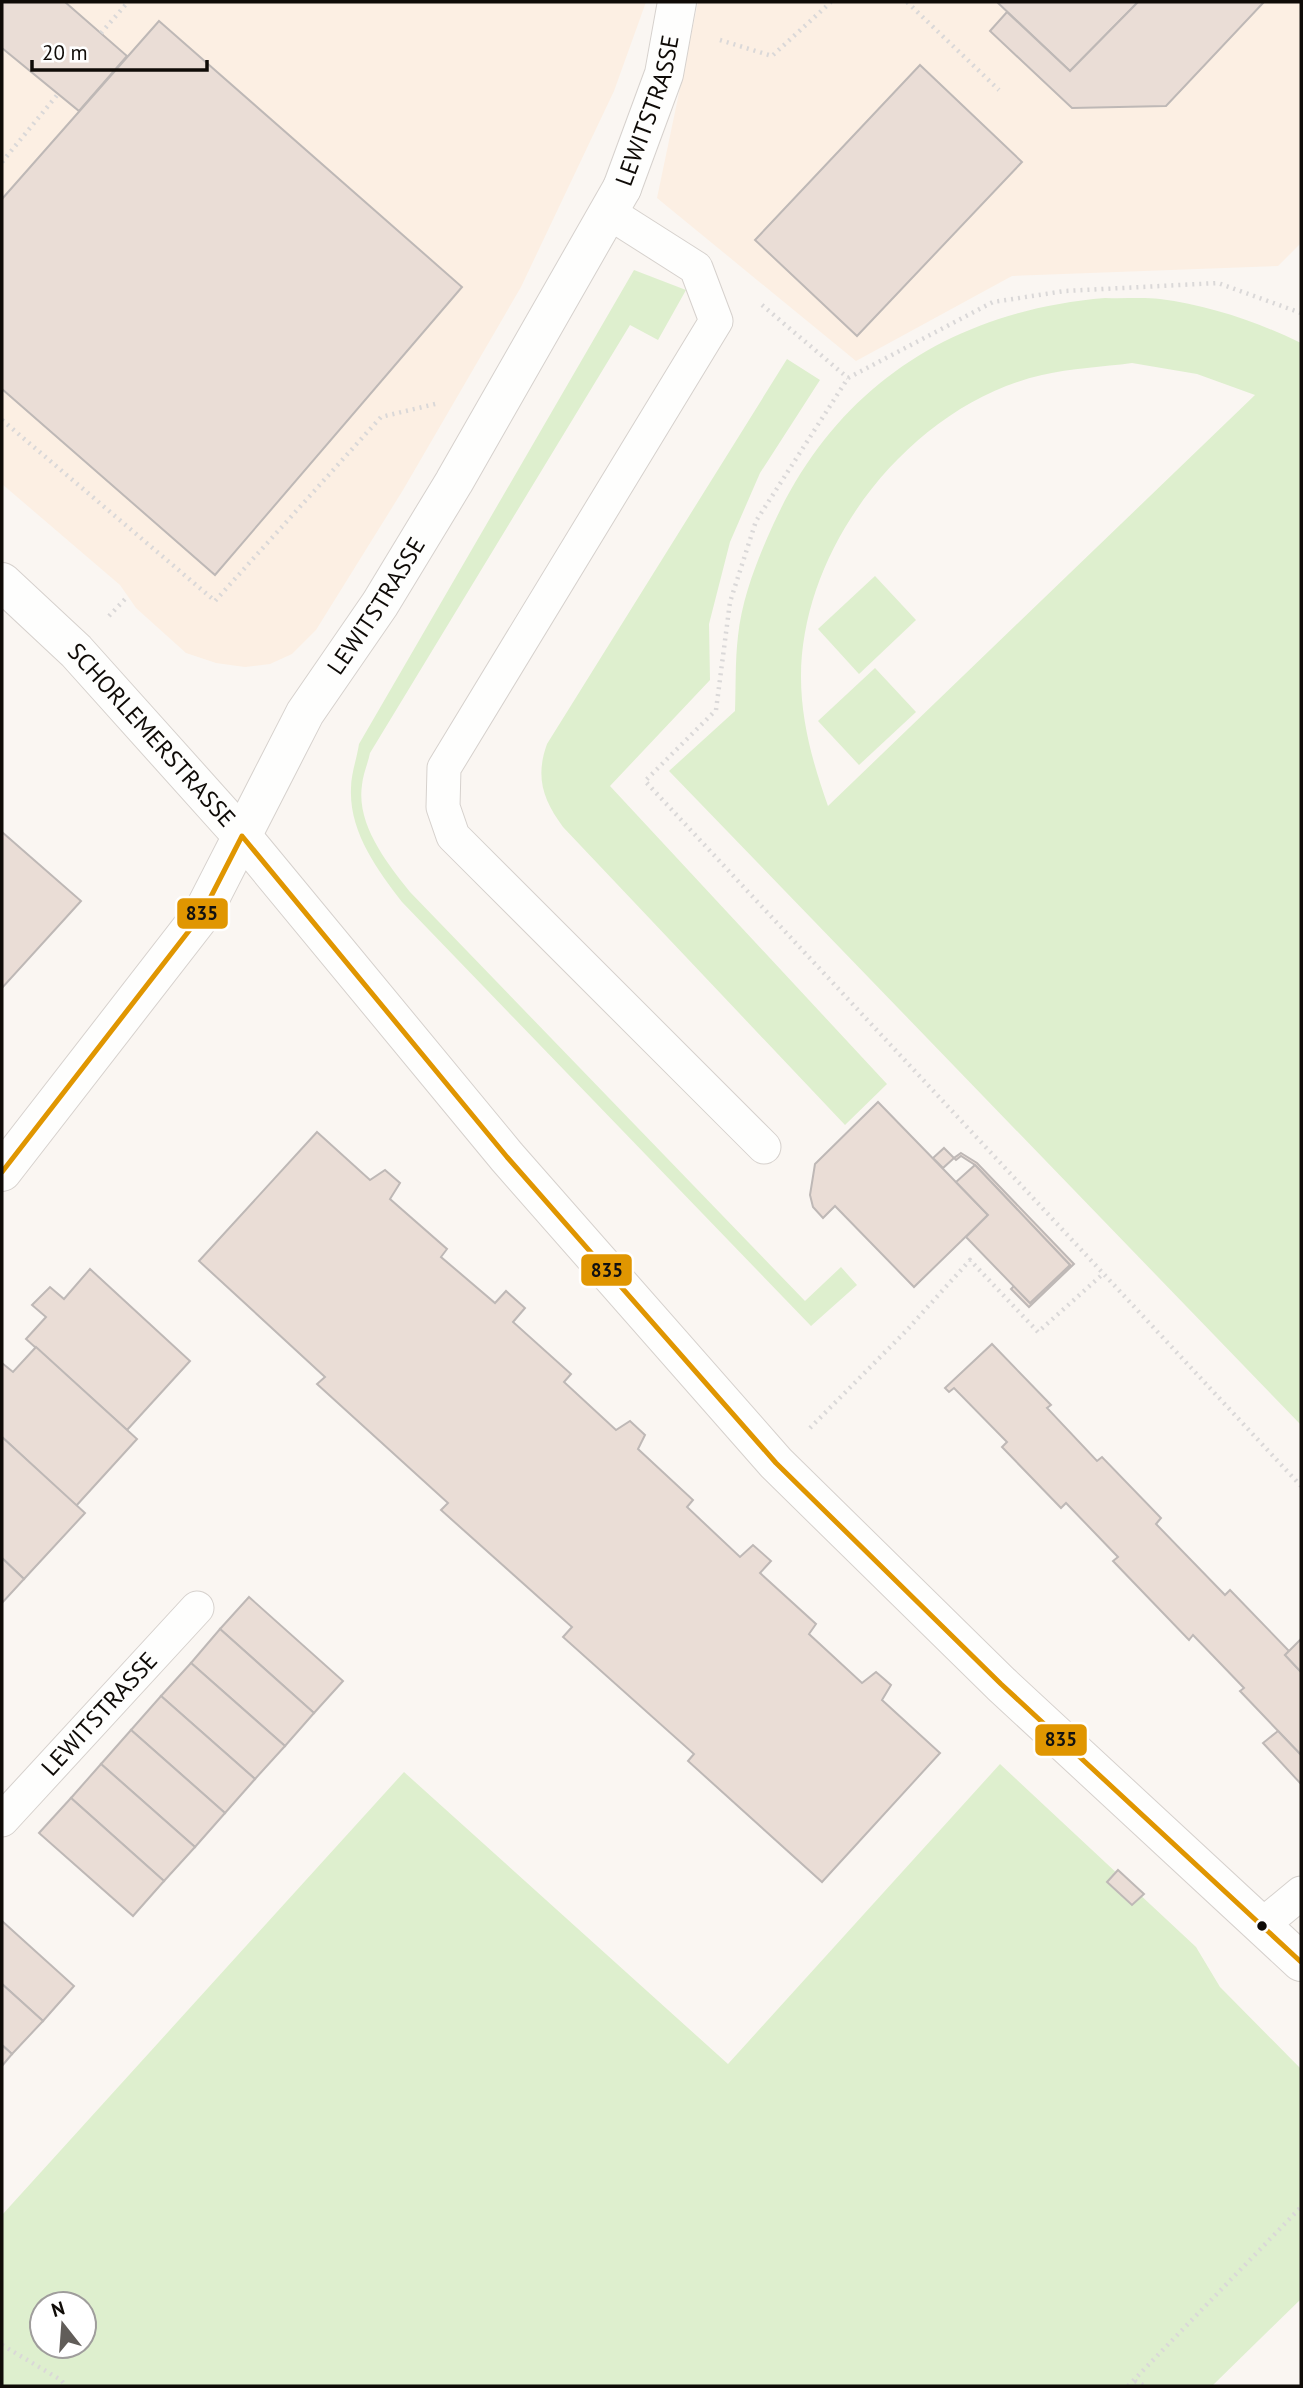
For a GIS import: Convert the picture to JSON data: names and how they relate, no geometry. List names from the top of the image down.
{
  "streets": {
    "street": ["LEWITSTRASSE", "SCHORLEMERSTRASSE"]
  },
  "crossings": [
    ["LEWITSTRASSE", "SCHORLEMERSTRASSE"]
  ],
  "lines": ["transit line 835"],
  "scale_bar": "20 m",
  "north": "top"
}
